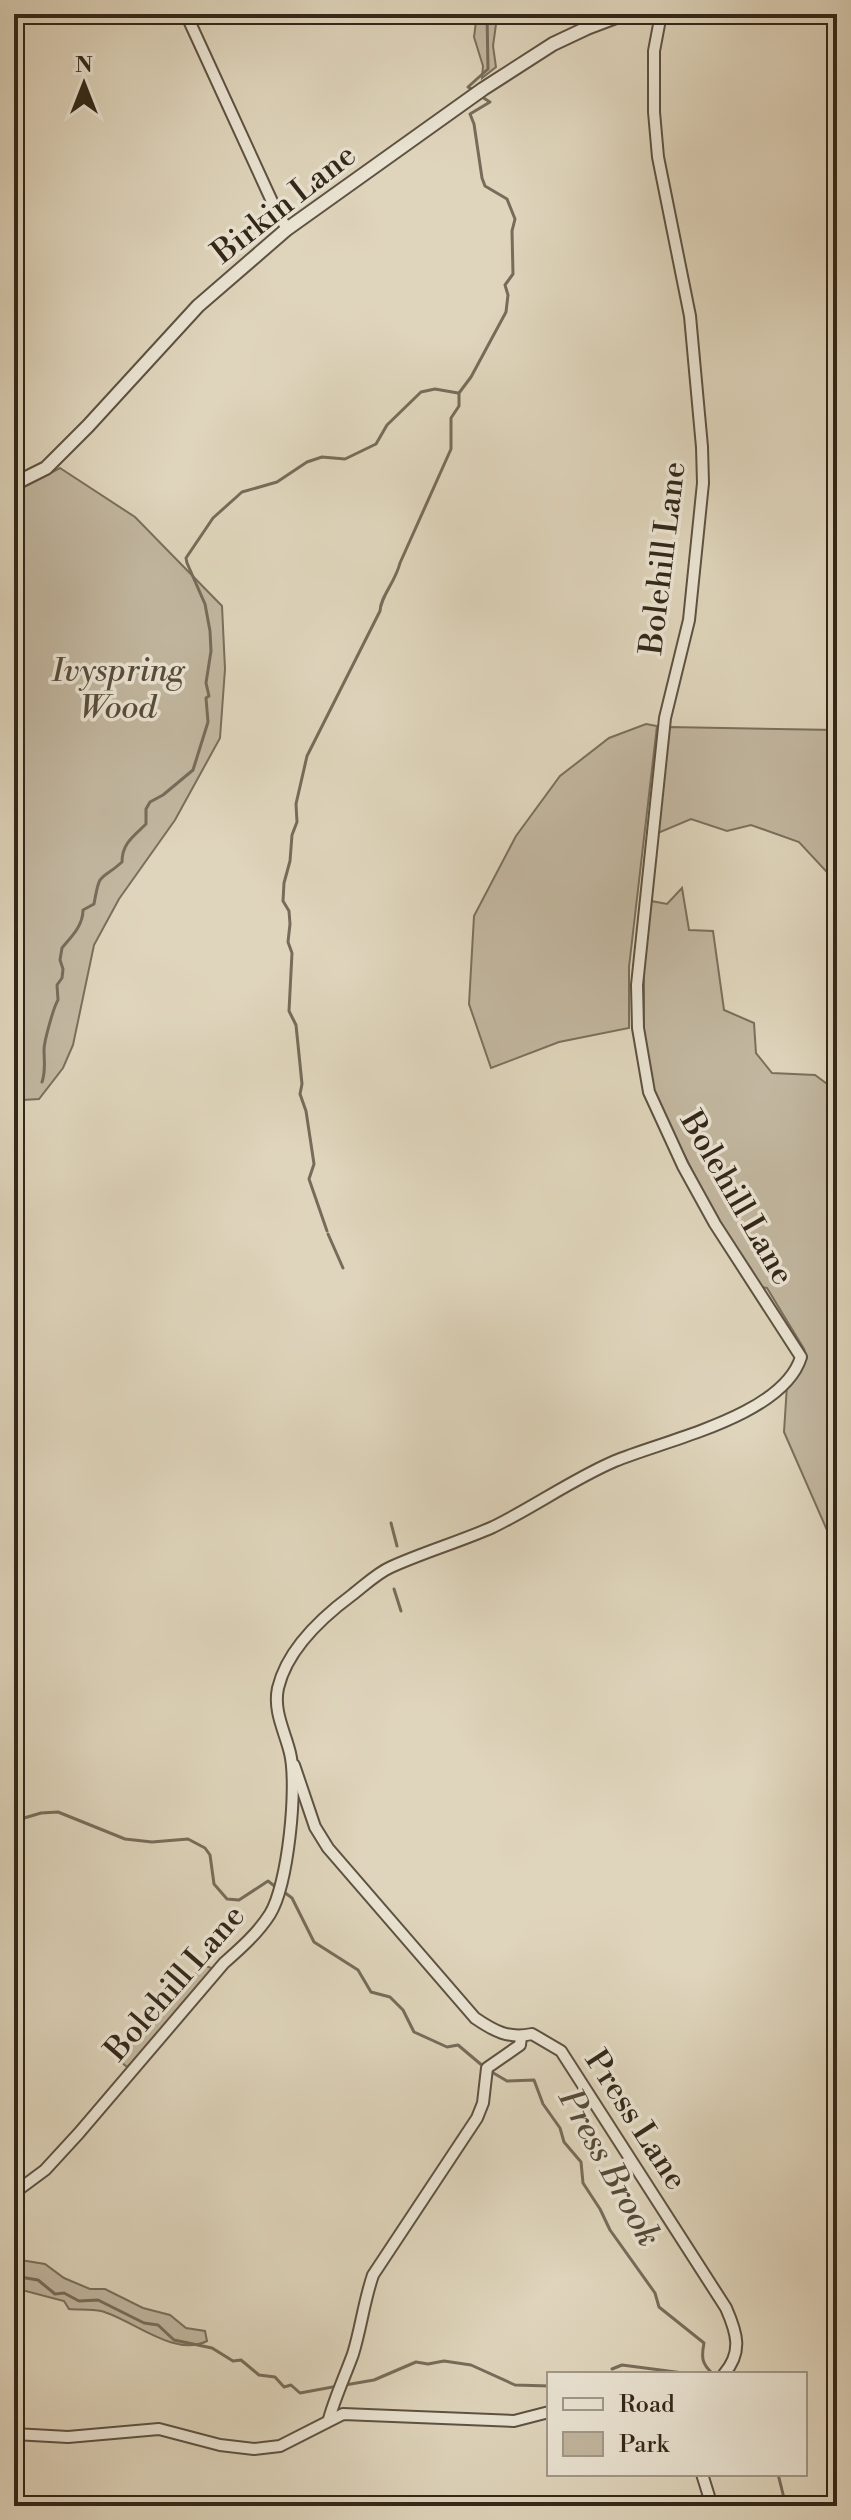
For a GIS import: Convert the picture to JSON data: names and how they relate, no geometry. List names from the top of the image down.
{
  "streets": {
    "street": ["Birkin Lane", "Bolehill Lane", "Press Lane"]
  },
  "crossings": [
    ["Bolehill Lane", "Press Lane"]
  ],
  "water": ["Press Brook"],
  "parks": ["Ivyspring Wood"],
  "legend": ["Road", "Park"],
  "north": "top"
}
